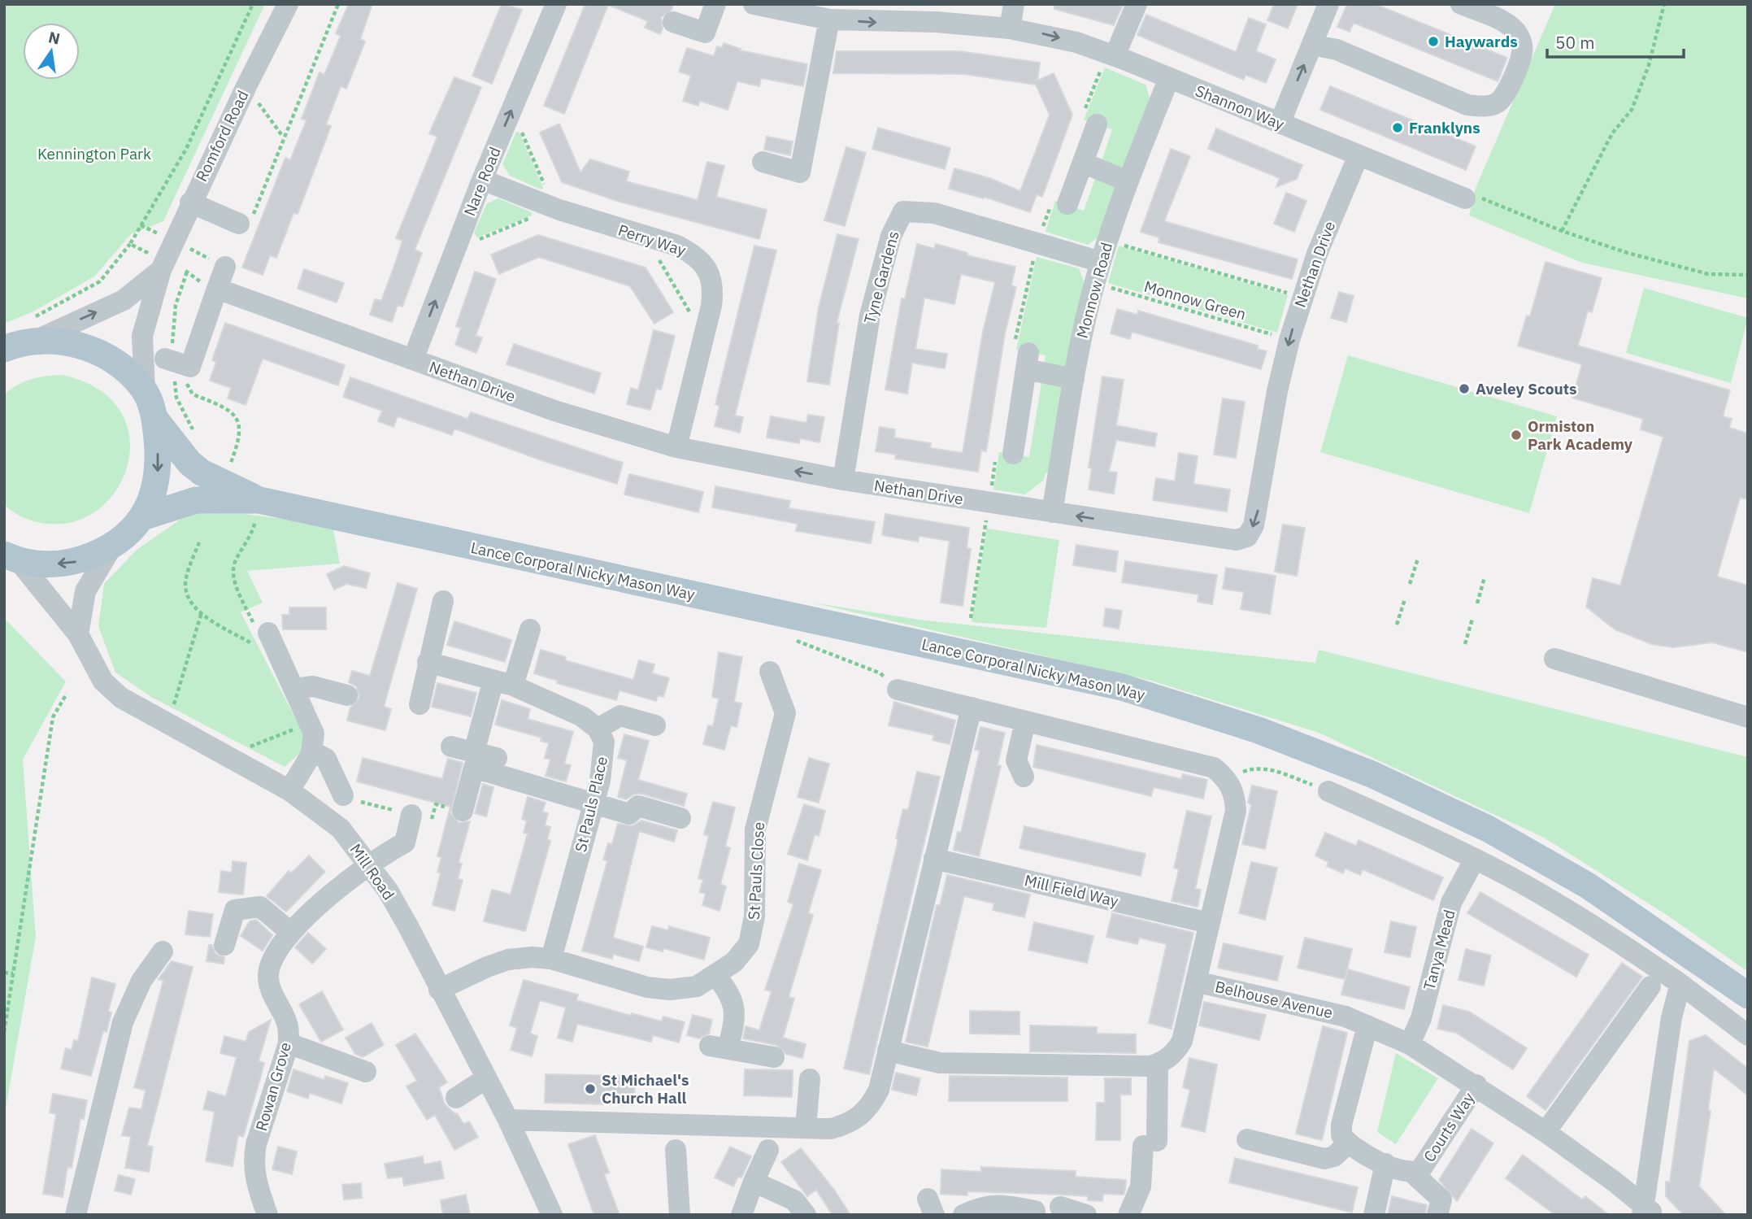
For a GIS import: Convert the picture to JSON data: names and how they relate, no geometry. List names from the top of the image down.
{
  "streets": {
    "main road": ["Lance Corporal Nicky Mason Way"],
    "street": [
      "Shannon Way",
      "Romford Road",
      "Nare Road",
      "Perry Way",
      "Nethan Drive",
      "Tyne Gardens",
      "Monnow Road",
      "St Pauls Place",
      "St Pauls Close",
      "Mill Road",
      "Mill Field Way",
      "Tanya Mead",
      "Belhouse Avenue",
      "Rowan Grove",
      "Courts Way"
    ],
    "path": ["Monnow Green"]
  },
  "crossings": [
    ["Shannon Way", "Nethan Drive"],
    ["Shannon Way", "Monnow Road"],
    ["Nare Road", "Perry Way"],
    ["Nare Road", "Nethan Drive"],
    ["Perry Way", "Nethan Drive"],
    ["Nethan Drive", "Tyne Gardens"],
    ["Nethan Drive", "Monnow Road"],
    ["Nethan Drive", "Monnow Green"],
    ["Tyne Gardens", "Monnow Road"],
    ["Monnow Road", "Monnow Green"],
    ["St Pauls Place", "St Pauls Close"],
    ["St Pauls Close", "Mill Road"],
    ["Mill Road", "Rowan Grove"],
    ["Tanya Mead", "Belhouse Avenue"],
    ["Belhouse Avenue", "Courts Way"]
  ],
  "one_way": ["Shannon Way", "Nare Road"],
  "parks": ["Kennington Park"],
  "places": [
    "Haywards",
    "Franklyns",
    "Aveley Scouts",
    "Ormiston Park Academy",
    "St Michael's Church Hall"
  ],
  "scale_bar": "50 m",
  "north": "top"
}
